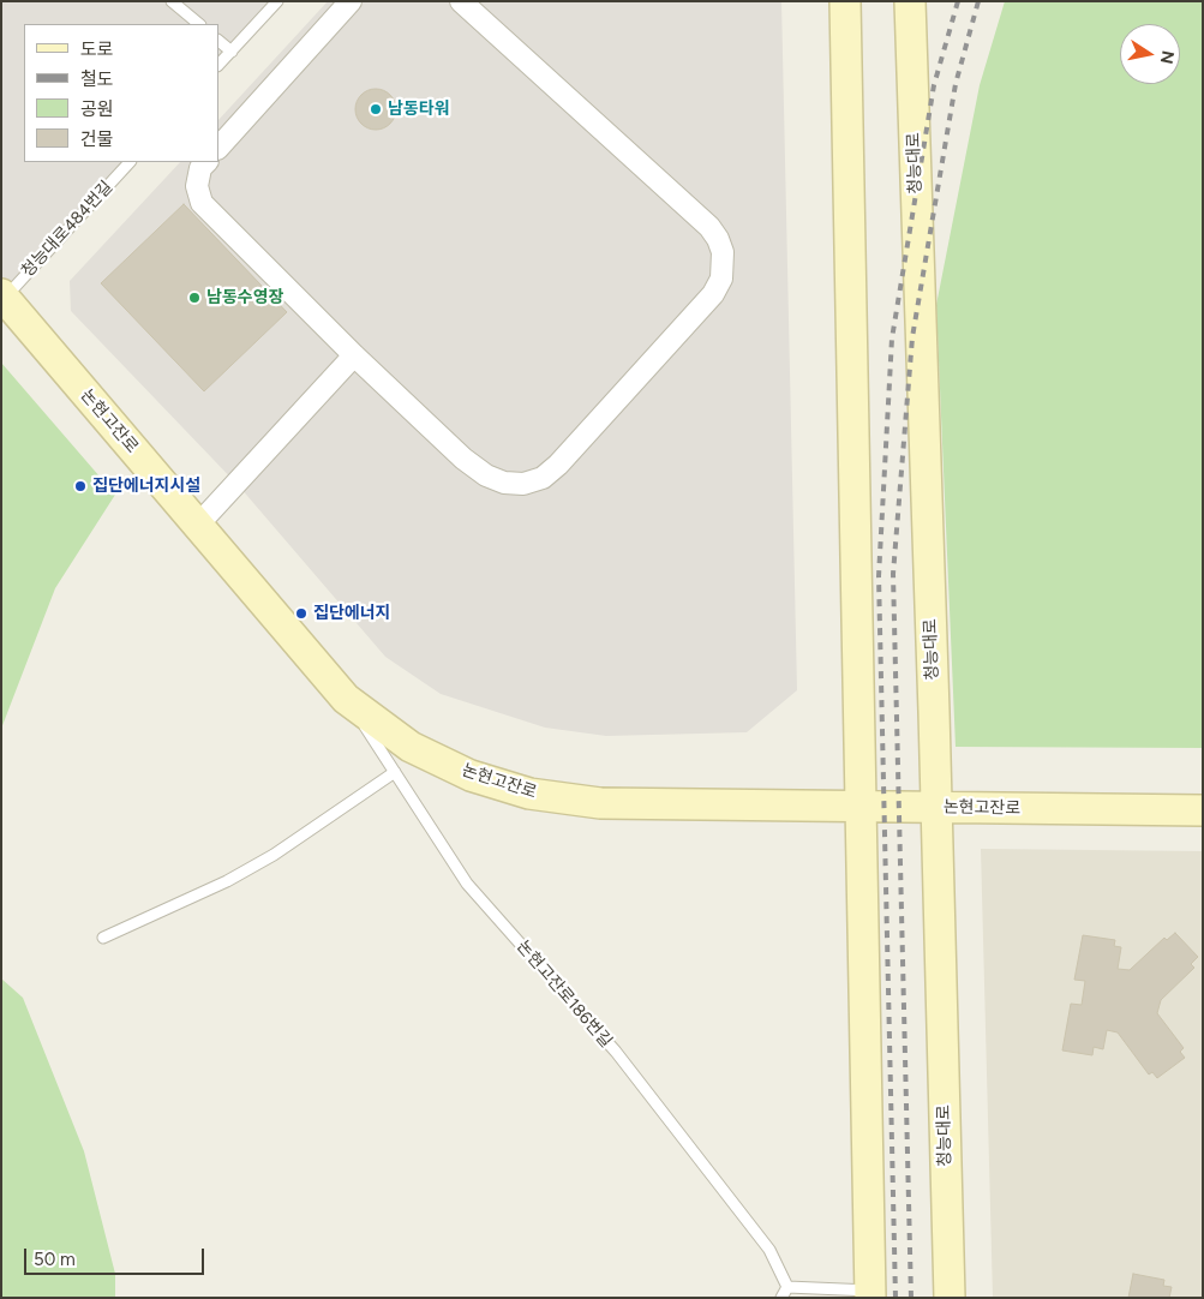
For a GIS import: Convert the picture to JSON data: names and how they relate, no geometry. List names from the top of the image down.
{
  "streets": {
    "main road": ["청능대로", "논현고잔로"],
    "lane": ["청능대로484번길", "논현고잔로186번길"]
  },
  "crossings": [
    ["청능대로", "논현고잔로"],
    ["청능대로484번길", "논현고잔로"],
    ["논현고잔로", "논현고잔로186번길"]
  ],
  "places": [
    "남동타워",
    "남동수영장",
    "집단에너지시설",
    "집단에너지"
  ],
  "legend": [
    "도로",
    "철도",
    "공원",
    "건물"
  ],
  "scale_bar": "50 m",
  "north": "right"
}
